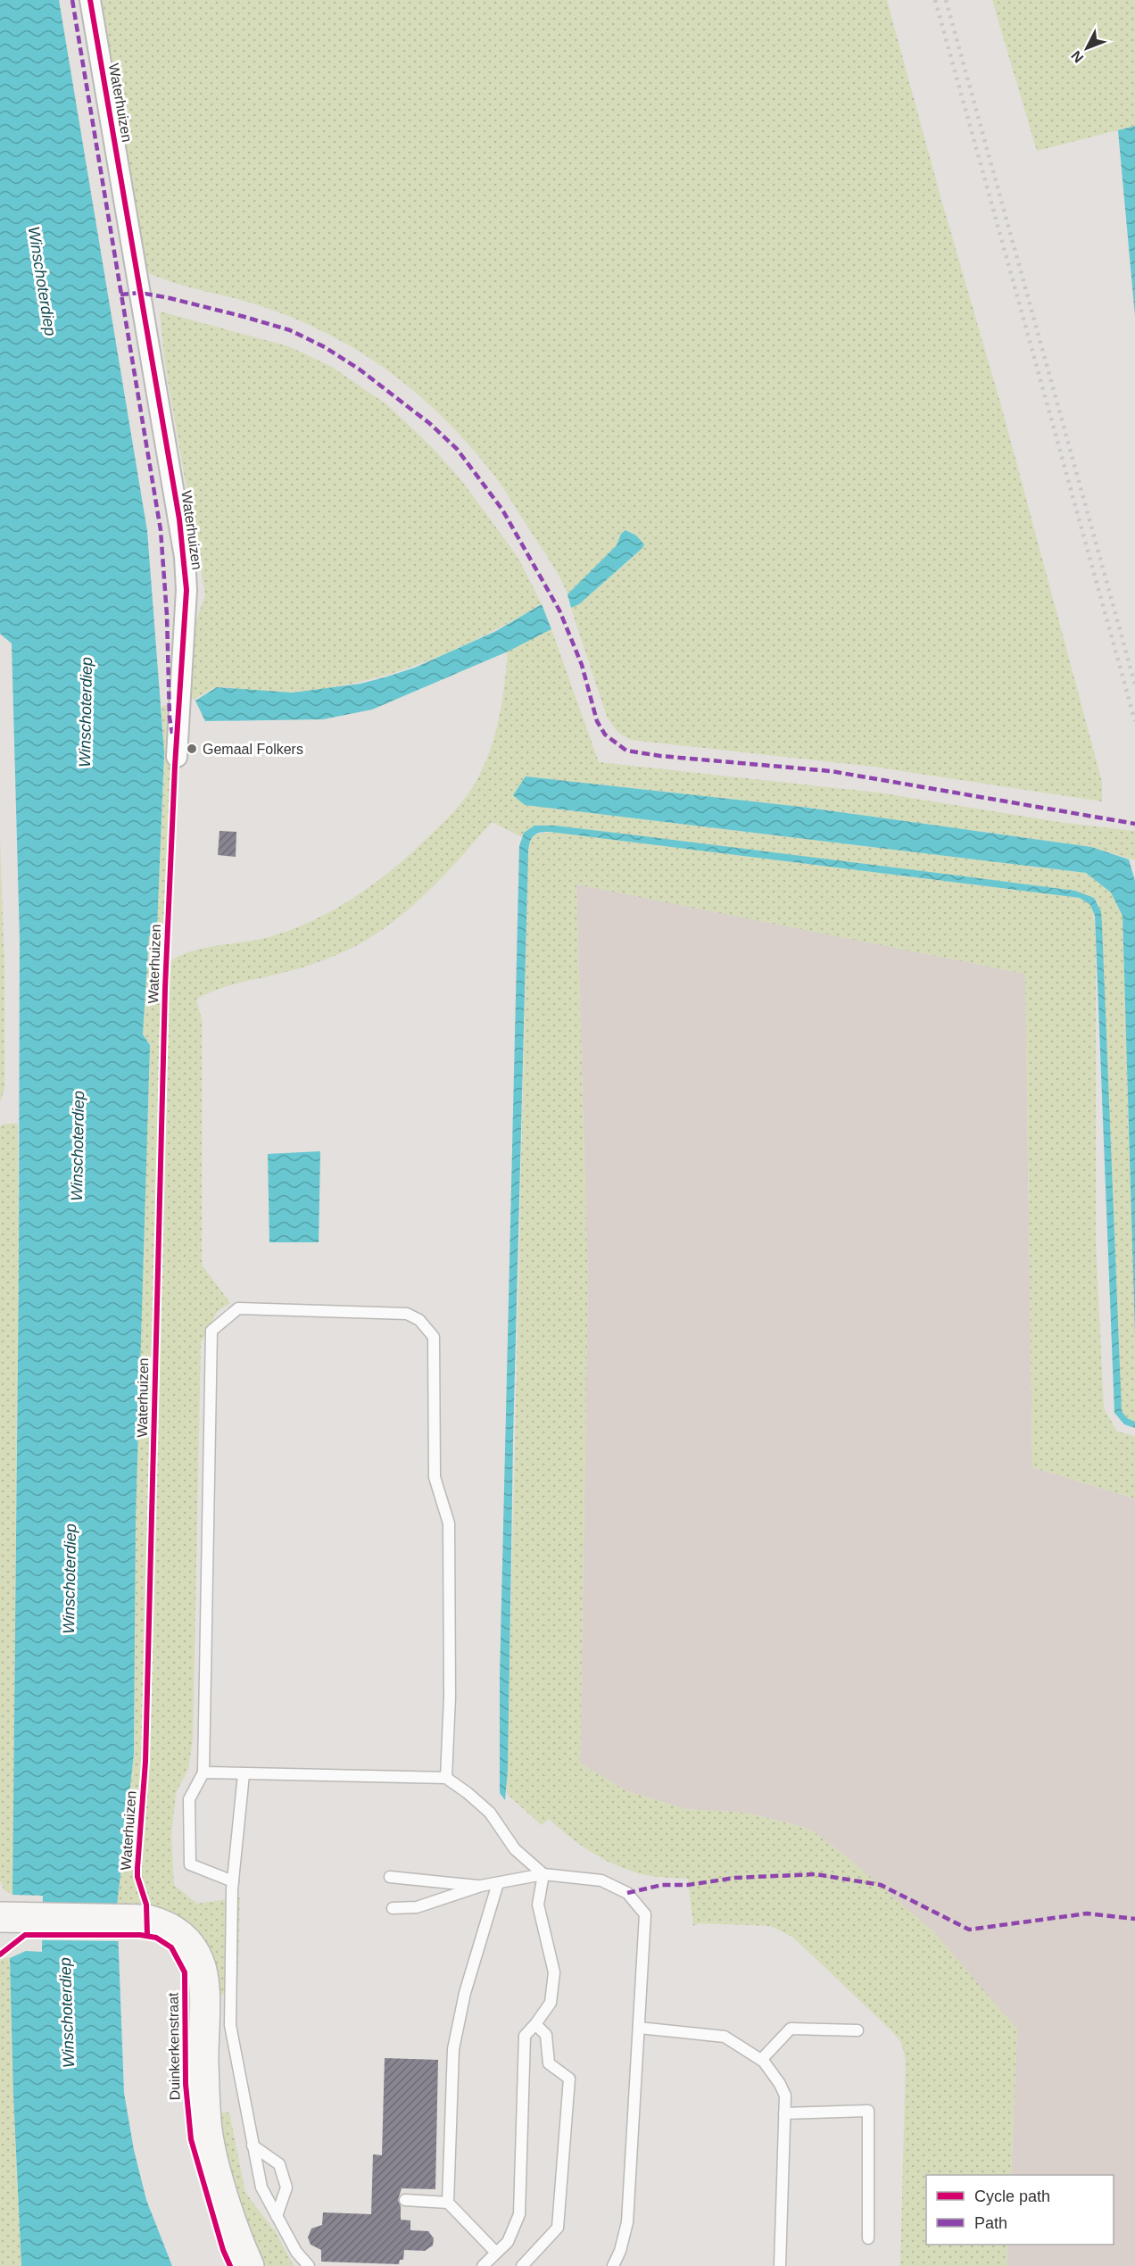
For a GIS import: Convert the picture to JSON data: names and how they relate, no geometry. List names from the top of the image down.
{
  "streets": {
    "main road": ["Duinkerkenstraat"],
    "street": ["Waterhuizen"]
  },
  "water": ["Winschoterdiep"],
  "places": ["Gemaal Folkers"],
  "legend": ["Cycle path", "Path"],
  "north": "bottom left"
}
